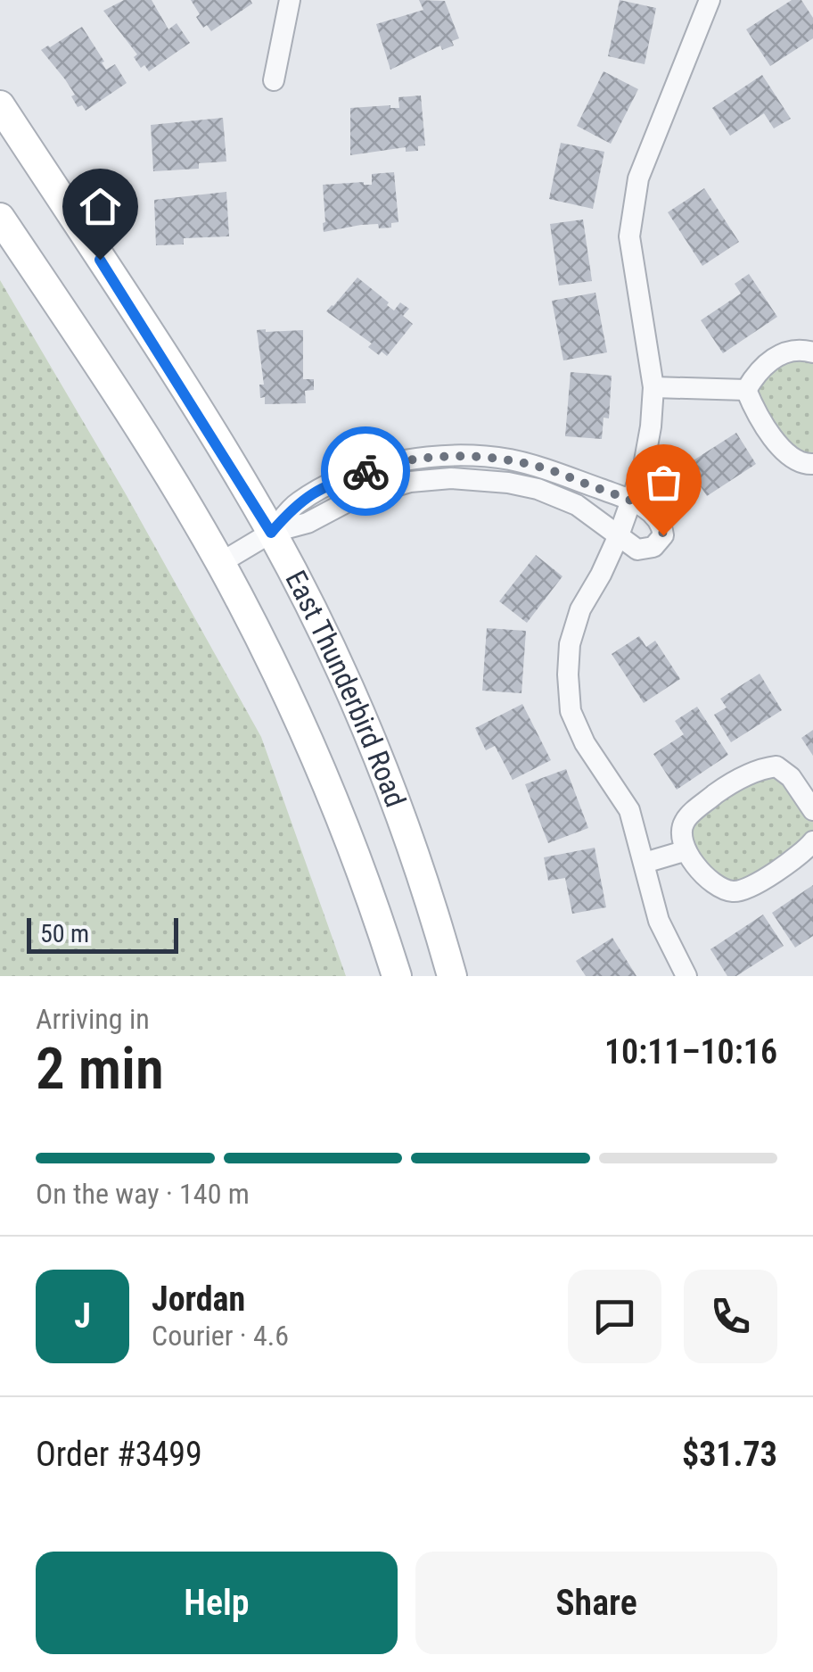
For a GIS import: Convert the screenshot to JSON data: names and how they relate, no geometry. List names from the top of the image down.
{
  "streets": {
    "main road": ["East Thunderbird Road"]
  },
  "scale_bar": "50 m",
  "page": {
    "scale": "50 m",
    "heading": ["2 min", "Arriving in", "10:11–10:16"],
    "panel": [
      "Jordan",
      "Courier · 4.6",
      "Order #3499",
      "$31.73"
    ],
    "bar": "On the way · 140 m",
    "round": "J",
    "buttons": ["Help", "Share"]
  }
}
